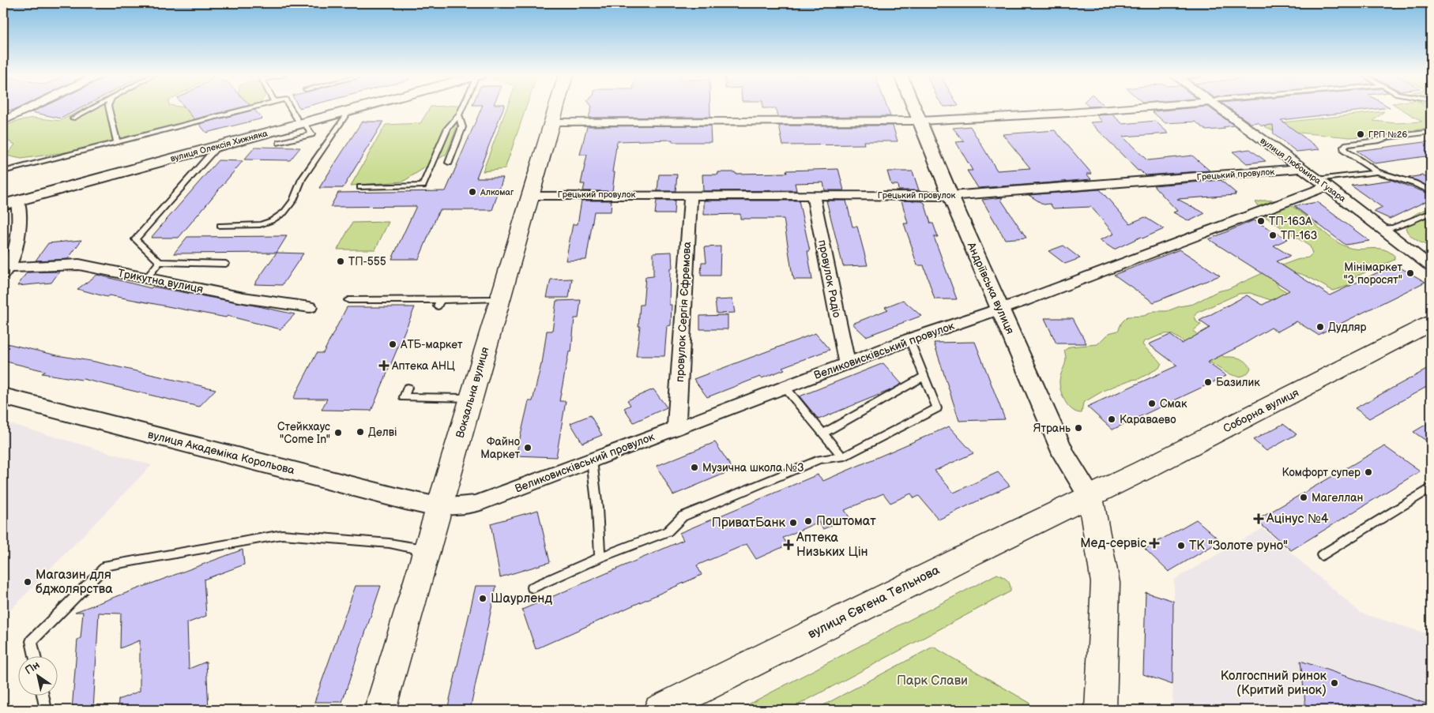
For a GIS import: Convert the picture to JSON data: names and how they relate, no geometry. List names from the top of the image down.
{
  "streets": {
    "main road": ["Вокзальна вулиця", "Соборна вулиця", "вулиця Євгена Тельнова"],
    "street": [
      "вулиця Олексія Хижняка",
      "вулиця Любомира Гузара",
      "Грецький провулок",
      "провулок Радіо",
      "Трикутна вулиця",
      "Андріївська вулиця",
      "провулок Сергія Єфремова",
      "Великовисківський провулок",
      "вулиця Академіка Корольова"
    ]
  },
  "crossings": [
    ["вулиця Любомира Гузара", "Грецький провулок"],
    ["вулиця Любомира Гузара", "Великовисківський провулок"],
    ["Грецький провулок", "провулок Радіо"],
    ["Грецький провулок", "Андріївська вулиця"],
    ["Грецький провулок", "провулок Сергія Єфремова"],
    ["Грецький провулок", "Вокзальна вулиця"],
    ["провулок Радіо", "Великовисківський провулок"],
    ["Андріївська вулиця", "Великовисківський провулок"],
    ["Андріївська вулиця", "Соборна вулиця"],
    ["Андріївська вулиця", "вулиця Євгена Тельнова"],
    ["провулок Сергія Єфремова", "Великовисківський провулок"],
    ["Великовисківський провулок", "Вокзальна вулиця"],
    ["Великовисківський провулок", "вулиця Академіка Корольова"],
    ["Вокзальна вулиця", "вулиця Академіка Корольова"],
    ["Соборна вулиця", "вулиця Євгена Тельнова"]
  ],
  "parks": ["Парк Слави"],
  "places": {
    "other": [
      "ГРП №26",
      "Алкомаг",
      "ТП-163А",
      "ТП-163",
      "ТП-555",
      "Мінімаркет \"3 поросят\"",
      "Дудляр",
      "АТБ-маркет",
      "Базилик",
      "Смак",
      "Караваево",
      "Ятрань",
      "Делві",
      "Стейкхаус \"Come In\"",
      "Файно Маркет",
      "Музична школа №3",
      "Комфорт супер",
      "Магеллан",
      "Поштомат",
      "ПриватБанк",
      "ТК \"Золоте руно\"",
      "Магазин для бджолярства",
      "Шаурленд",
      "Колгоспний ринок (Критий ринок)"
    ],
    "health": [
      "Аптека АНЦ",
      "Ацінус №4",
      "Мед-сервіс",
      "Аптека Низьких Цін"
    ]
  },
  "north": "top left"
}
